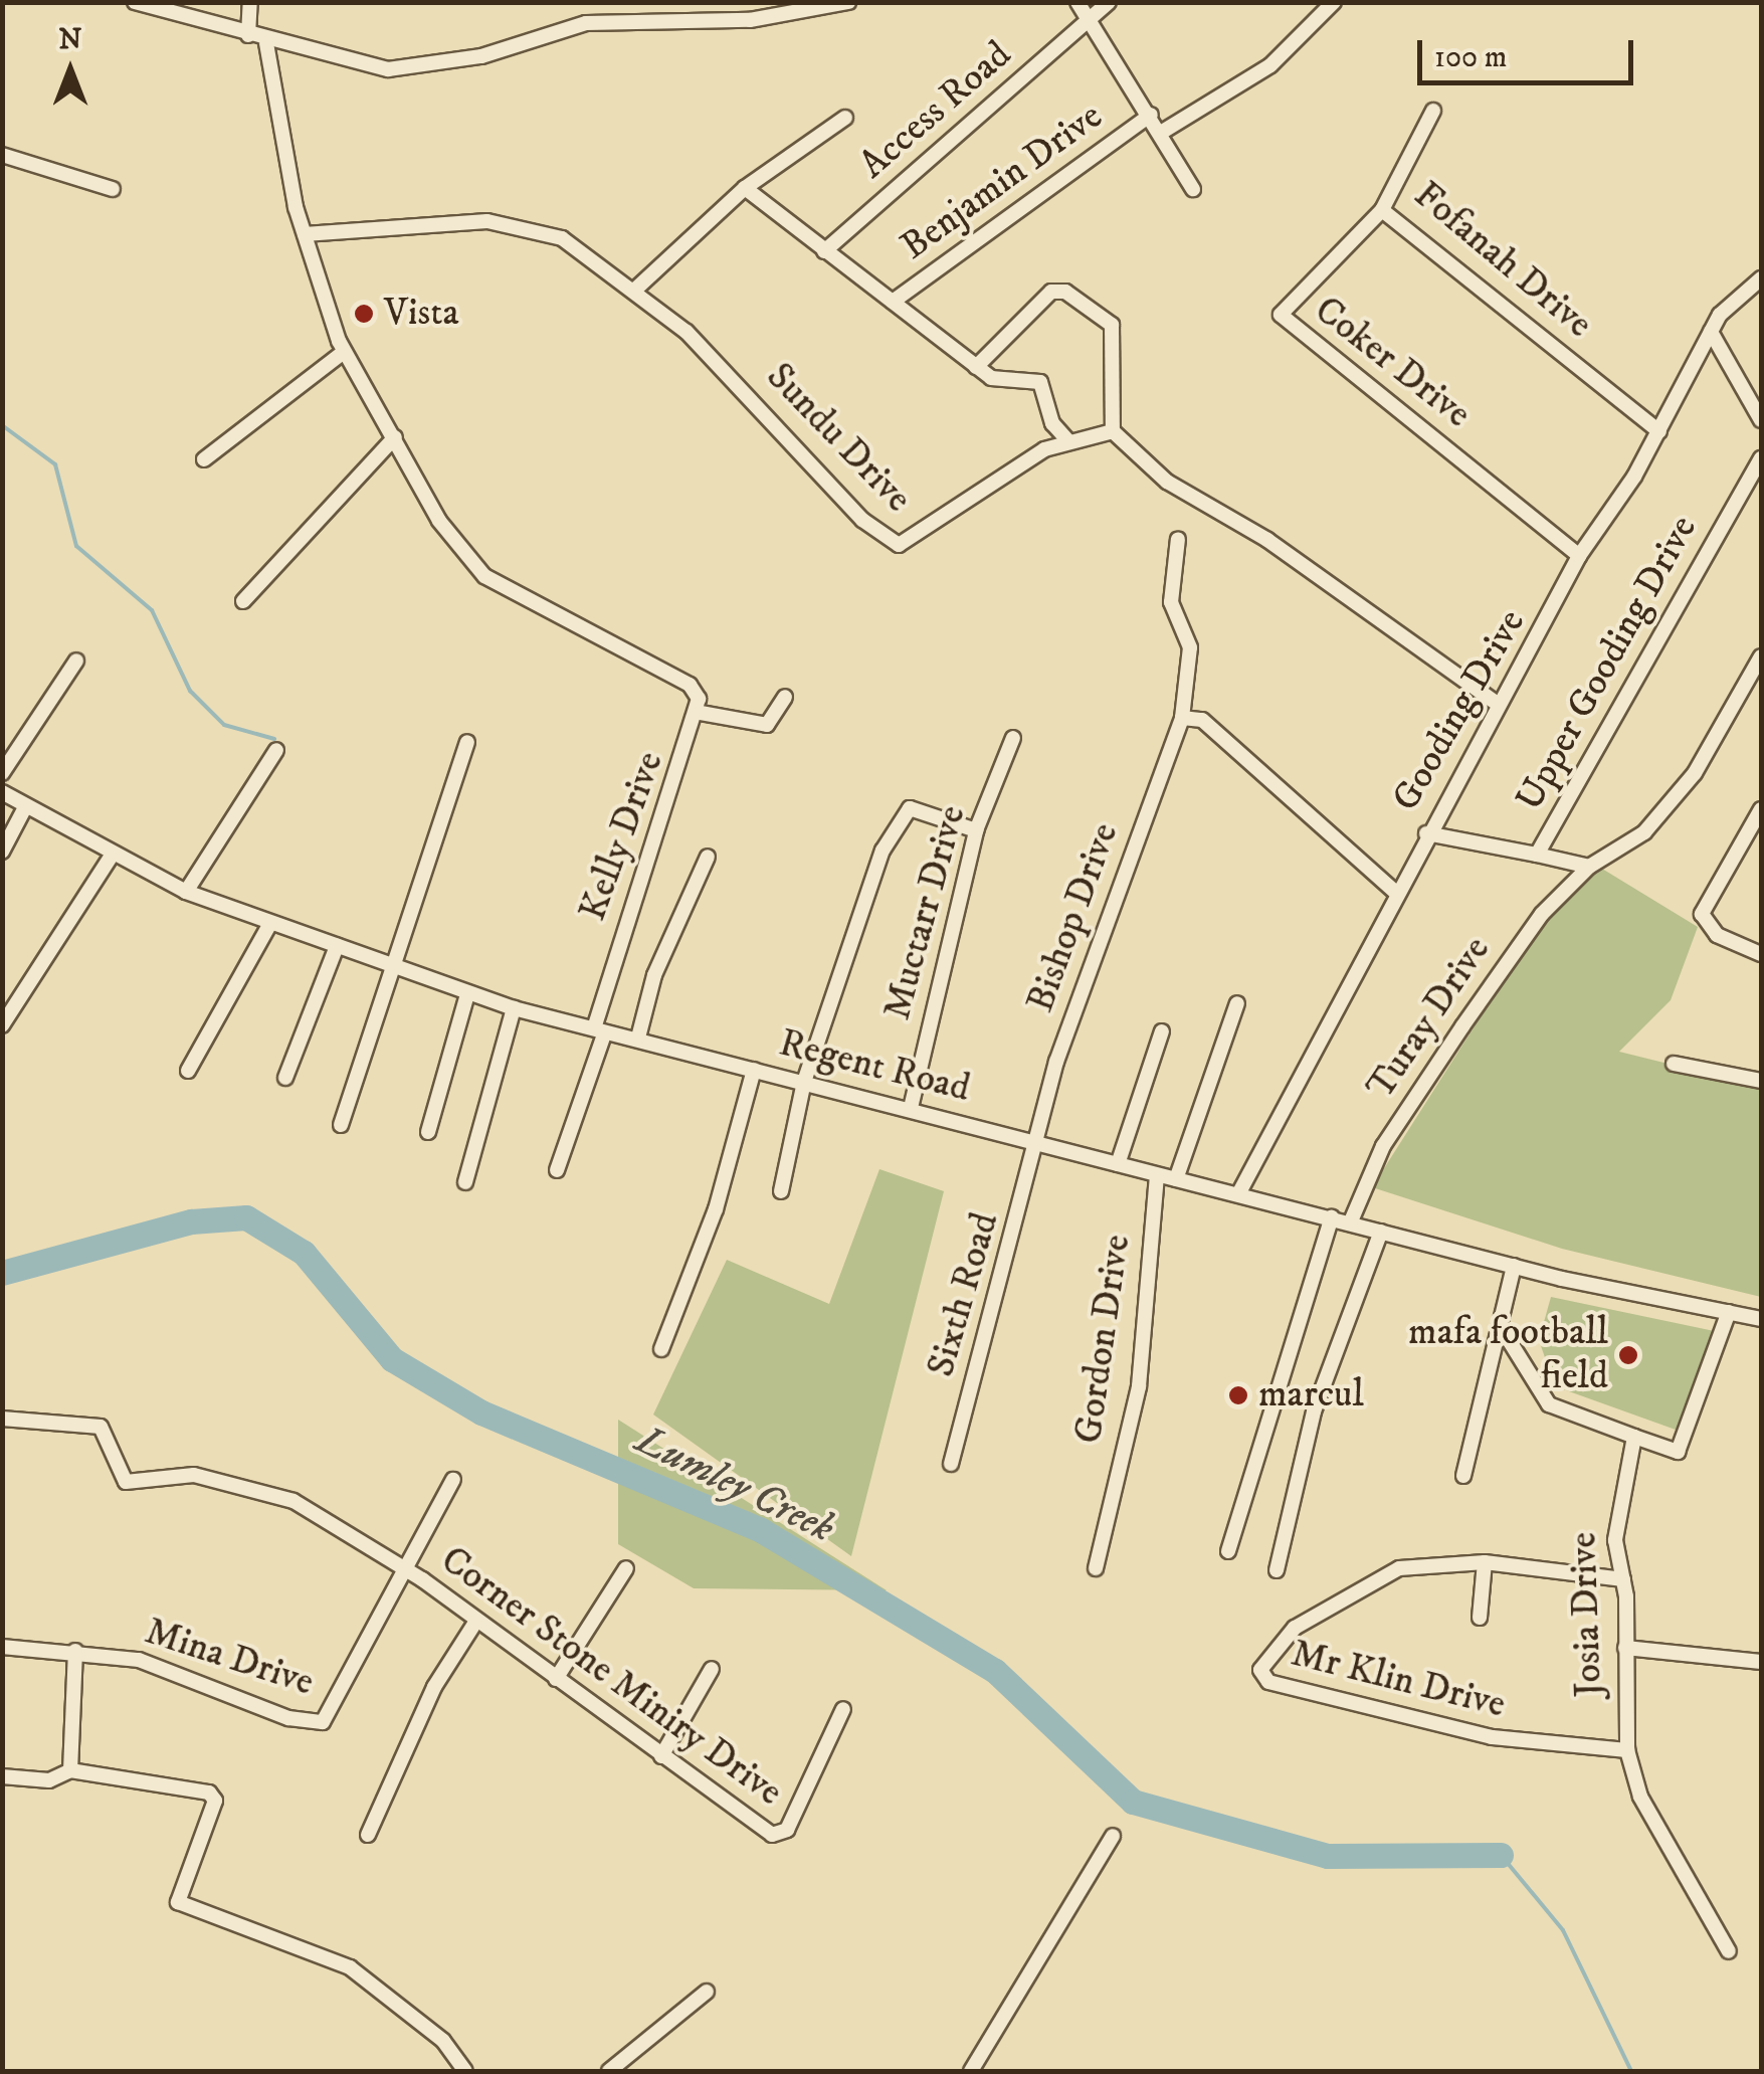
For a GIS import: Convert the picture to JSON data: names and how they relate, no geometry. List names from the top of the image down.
{
  "streets": {
    "street": [
      "Access Road",
      "Benjamin Drive",
      "Fofanah Drive",
      "Coker Drive",
      "Sundu Drive",
      "Upper Gooding Drive",
      "Gooding Drive",
      "Kelly Drive",
      "Muctarr Drive",
      "Bishop Drive",
      "Turay Drive",
      "Regent Road",
      "Sixth Road",
      "Gordon Drive",
      "Josia Drive",
      "Mina Drive",
      "Corner Stone Miniry Drive",
      "Mr Klin Drive"
    ]
  },
  "crossings": [
    ["Fofanah Drive", "Coker Drive"],
    ["Fofanah Drive", "Gooding Drive"],
    ["Coker Drive", "Gooding Drive"],
    ["Upper Gooding Drive", "Gooding Drive"],
    ["Gooding Drive", "Regent Road"],
    ["Kelly Drive", "Regent Road"],
    ["Muctarr Drive", "Regent Road"],
    ["Bishop Drive", "Regent Road"],
    ["Bishop Drive", "Sixth Road"],
    ["Turay Drive", "Regent Road"],
    ["Regent Road", "Sixth Road"],
    ["Regent Road", "Gordon Drive"],
    ["Josia Drive", "Mr Klin Drive"],
    ["Mina Drive", "Corner Stone Miniry Drive"]
  ],
  "water": ["Lumley Creek"],
  "places": ["Vista", "mafa football field", "marcul"],
  "scale_bar": "100 m",
  "north": "top"
}
